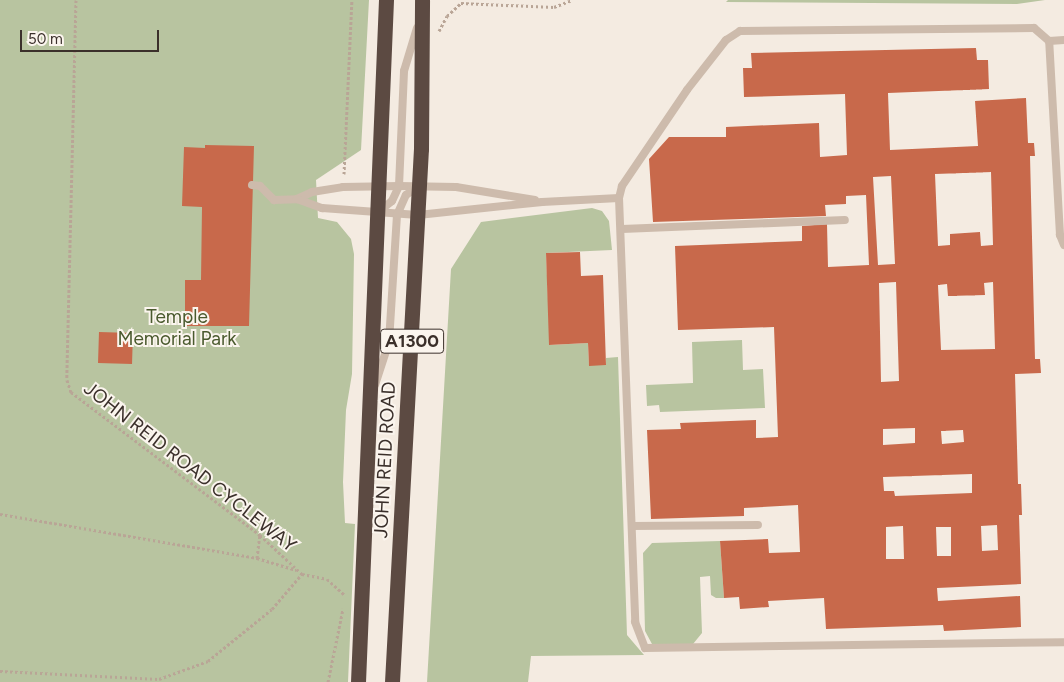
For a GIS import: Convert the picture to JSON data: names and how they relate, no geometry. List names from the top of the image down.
{
  "streets": {
    "highway": ["A1300", "JOHN REID ROAD"],
    "path": ["JOHN REID ROAD CYCLEWAY"]
  },
  "parks": ["Temple Memorial Park"],
  "scale_bar": "50 m"
}
